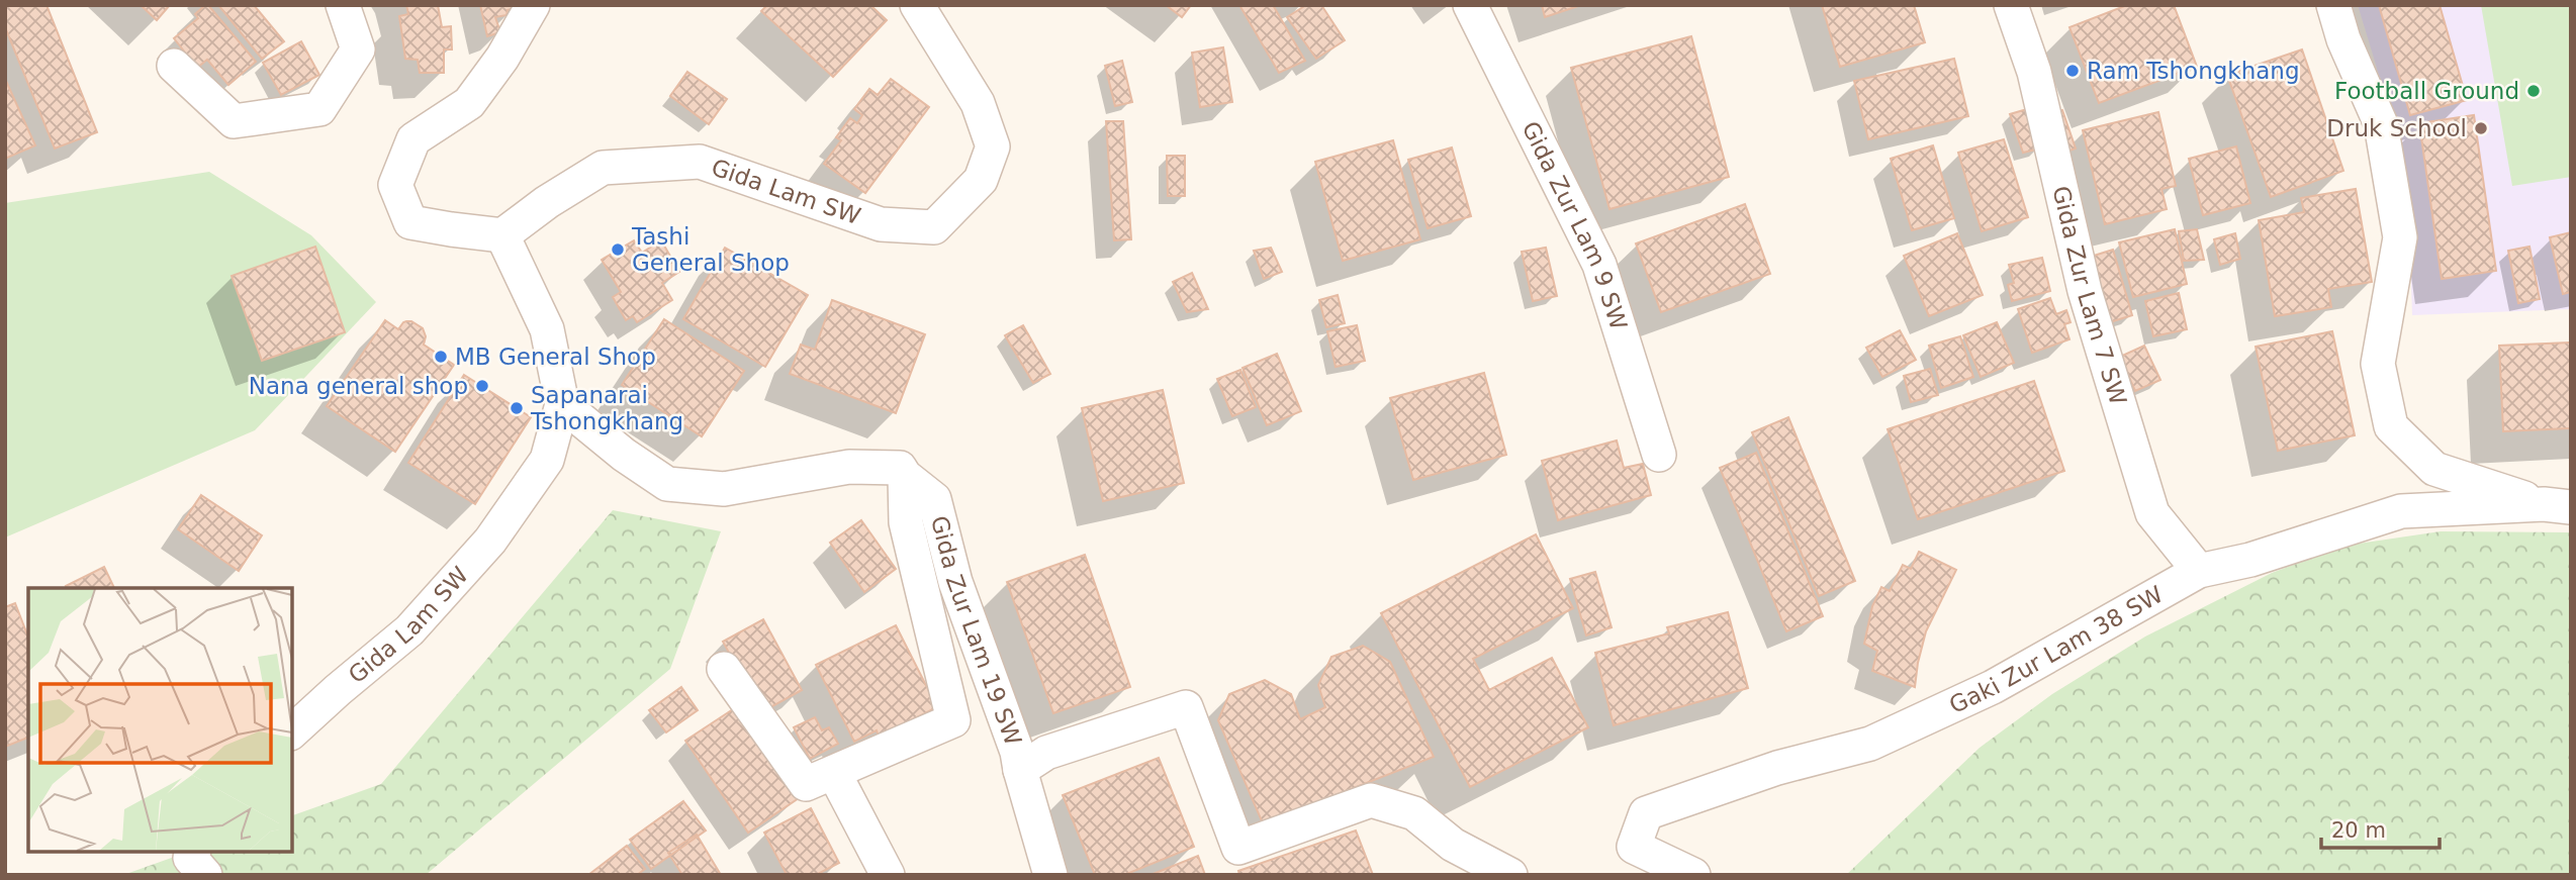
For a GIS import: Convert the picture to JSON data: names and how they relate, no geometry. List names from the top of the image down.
{
  "streets": {
    "street": [
      "Gida Lam SW",
      "Gida Zur Lam 9 SW",
      "Gida Zur Lam 7 SW",
      "Gida Zur Lam 19 SW",
      "Gaki Zur Lam 38 SW"
    ]
  },
  "crossings": [
    ["Gida Lam SW", "Gida Zur Lam 19 SW"],
    ["Gida Zur Lam 7 SW", "Gaki Zur Lam 38 SW"]
  ],
  "places": [
    "Ram Tshongkhang",
    "Football Ground",
    "Druk School",
    "Tashi General Shop",
    "MB General Shop",
    "Nana general shop",
    "Sapanarai Tshongkhang"
  ],
  "scale_bar": "20 m"
}
